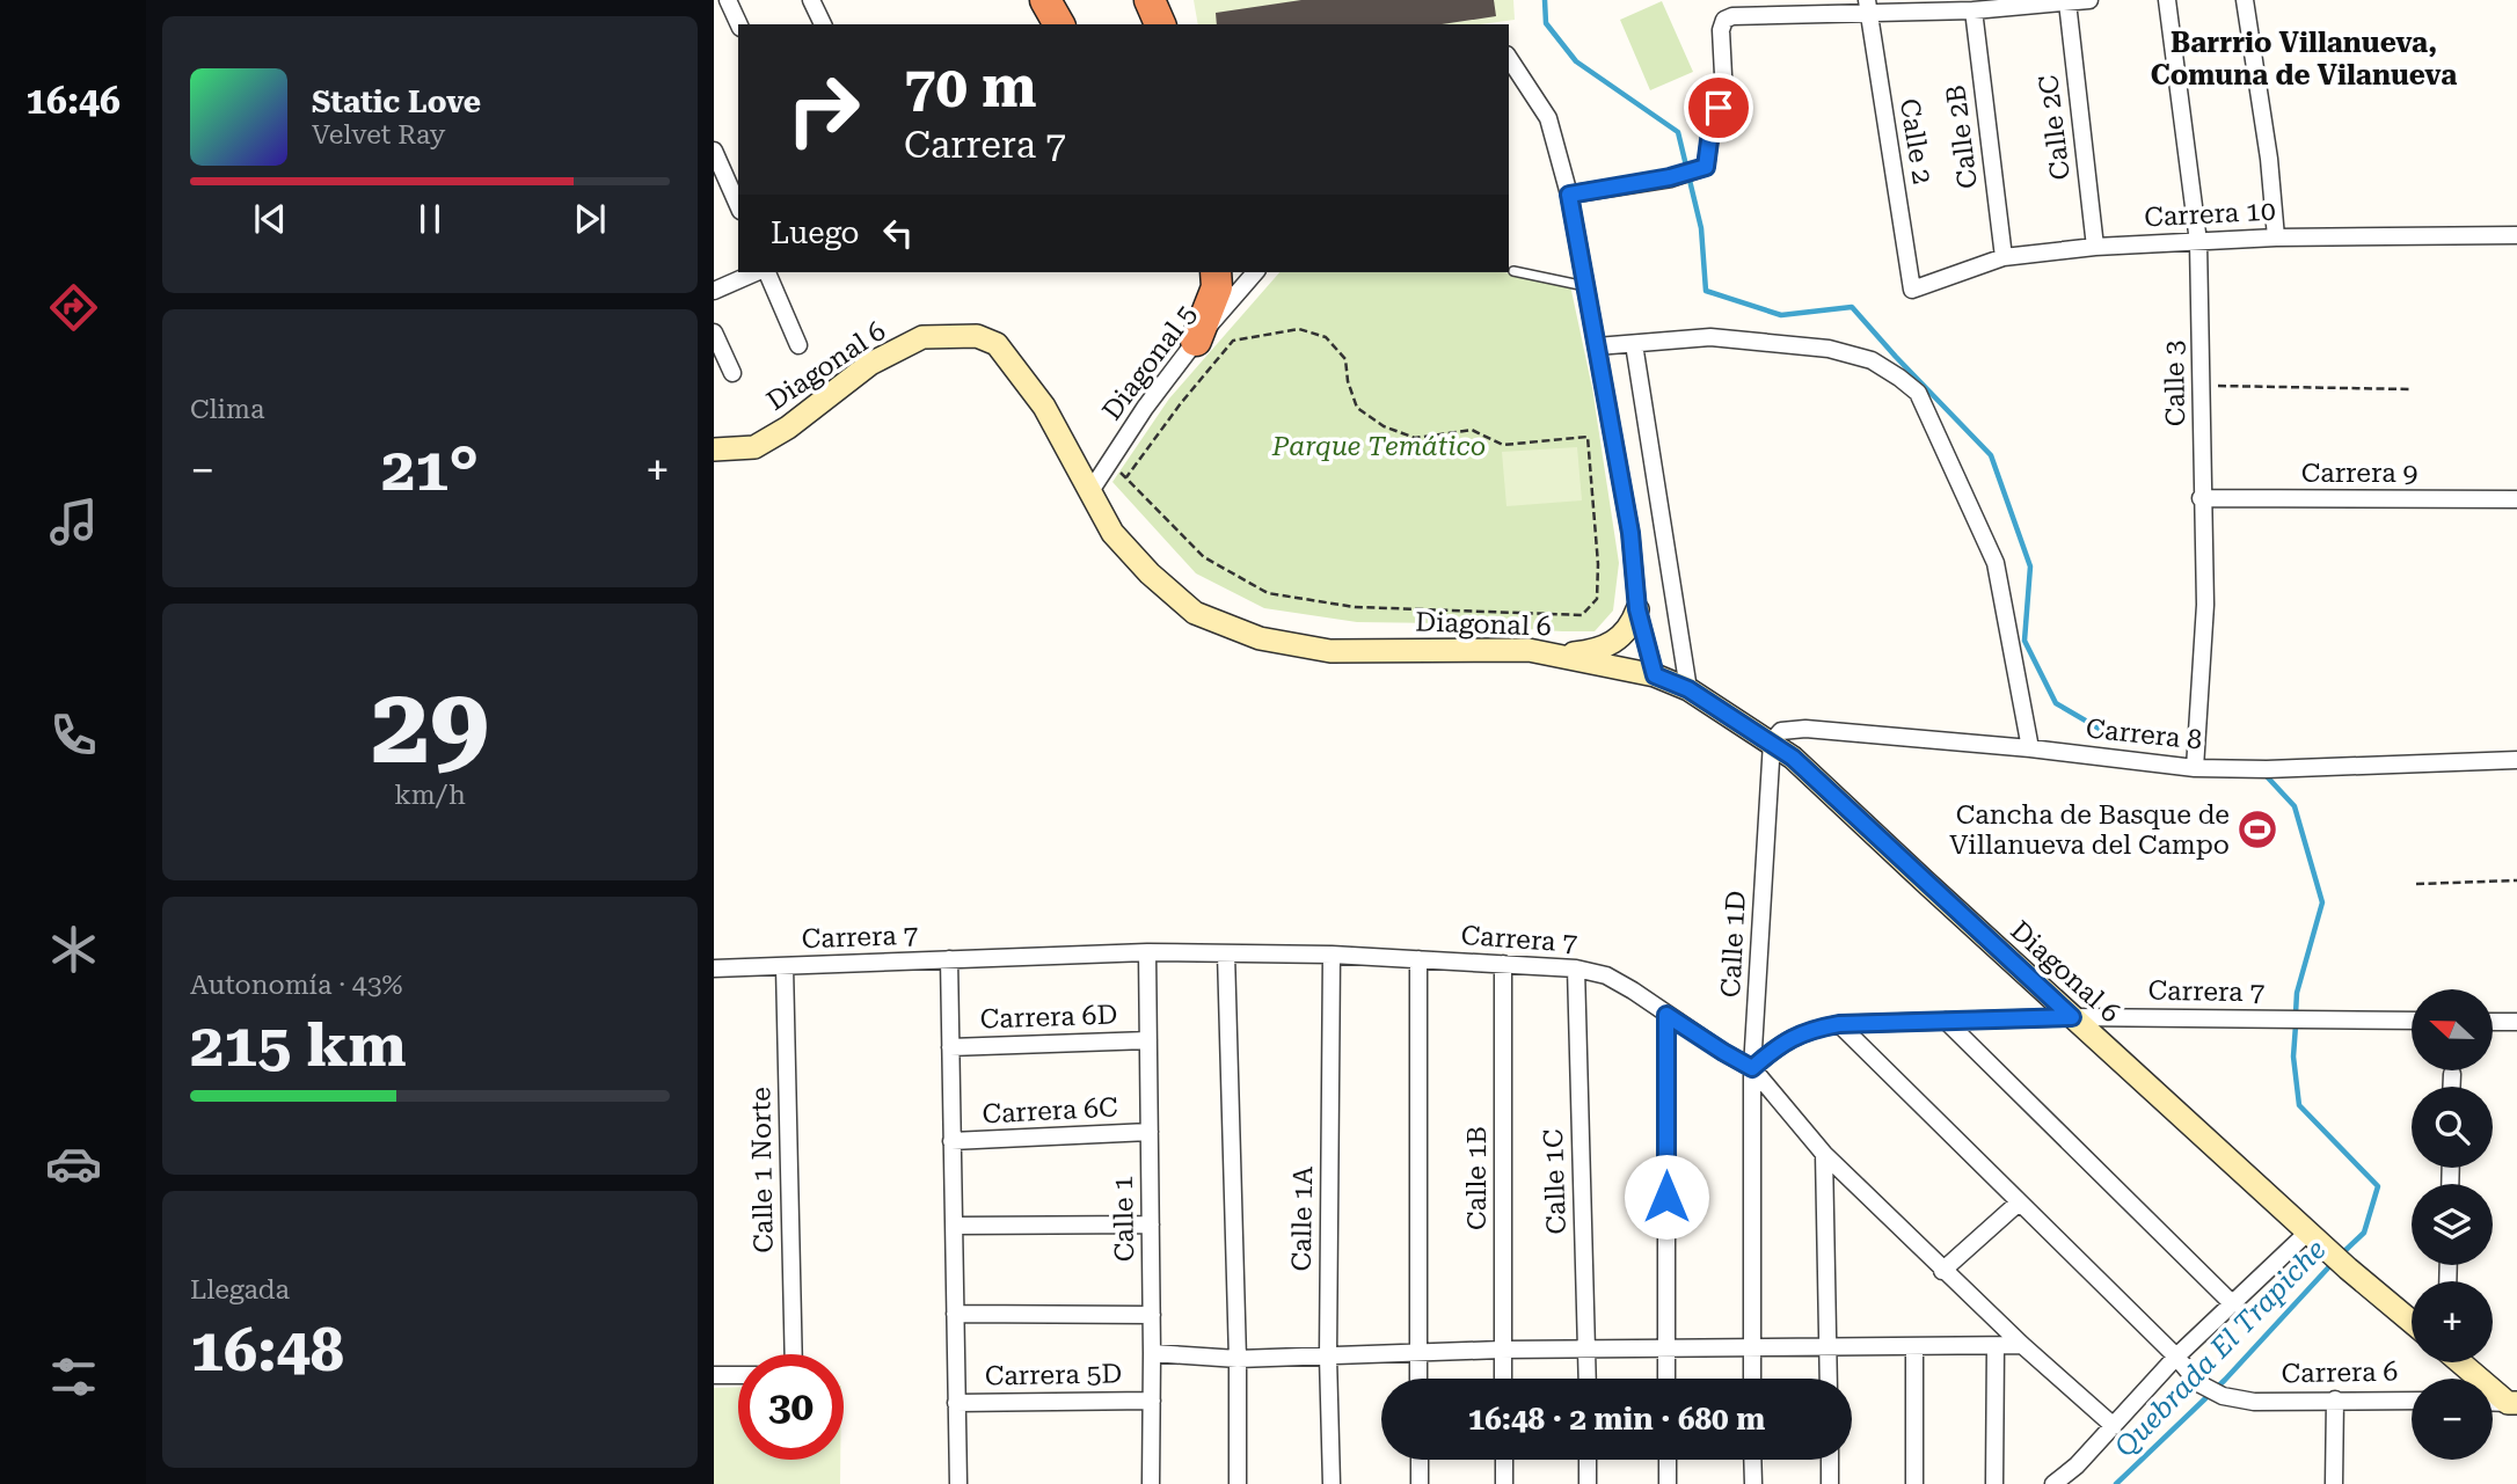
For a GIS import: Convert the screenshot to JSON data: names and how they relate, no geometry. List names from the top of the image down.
{
  "streets": {
    "street": [
      "Calle 2C",
      "Calle 2B",
      "Calle 2",
      "Carrera 10",
      "Diagonal 5",
      "Diagonal 6",
      "Calle 3",
      "Carrera 9",
      "Carrera 8",
      "Carrera 7",
      "Calle 1D",
      "Carrera 6D",
      "Carrera 6C",
      "Calle 1 Norte",
      "Calle 1B",
      "Calle 1C",
      "Calle 1",
      "Calle 1A",
      "Carrera 6",
      "Carrera 5D"
    ]
  },
  "crossings": [
    ["Calle 2C", "Carrera 10"],
    ["Calle 2B", "Carrera 10"],
    ["Calle 2", "Carrera 10"],
    ["Carrera 10", "Calle 3"],
    ["Diagonal 5", "Diagonal 6"],
    ["Diagonal 6", "Carrera 8"],
    ["Diagonal 6", "Carrera 7"],
    ["Diagonal 6", "Calle 1D"],
    ["Calle 3", "Carrera 9"],
    ["Calle 3", "Carrera 8"],
    ["Carrera 8", "Calle 1D"],
    ["Carrera 7", "Calle 1D"],
    ["Carrera 7", "Calle 1 Norte"],
    ["Carrera 7", "Calle 1B"],
    ["Carrera 7", "Calle 1C"],
    ["Carrera 7", "Calle 1"],
    ["Carrera 7", "Calle 1A"],
    ["Carrera 6D", "Calle 1"],
    ["Carrera 6C", "Calle 1"],
    ["Calle 1", "Carrera 5D"]
  ],
  "districts": ["Barrrio Villanueva, Comuna de Vilanueva"],
  "water": ["Quebrada El Trapiche"],
  "parks": ["Parque Temático"],
  "places": {
    "sports": ["Cancha de Basque de Villanueva del Campo"]
  },
  "north": "left",
  "page": {
    "tabs": "16:46",
    "turn": ["70 m", "Carrera 7"],
    "song": ["Static Love", "Velvet Ray"],
    "then": "Luego",
    "tile": [
      "Clima",
      ["29", "km/h"],
      ["Autonomía · 43%", "215 km"],
      ["Llegada", "16:48"]
    ],
    "heat": ["−", "21°", "+"],
    "map_buttons": ["+", "−"],
    "limit": "30",
    "trip": "16:48 · 2 min · 680 m"
  }
}
